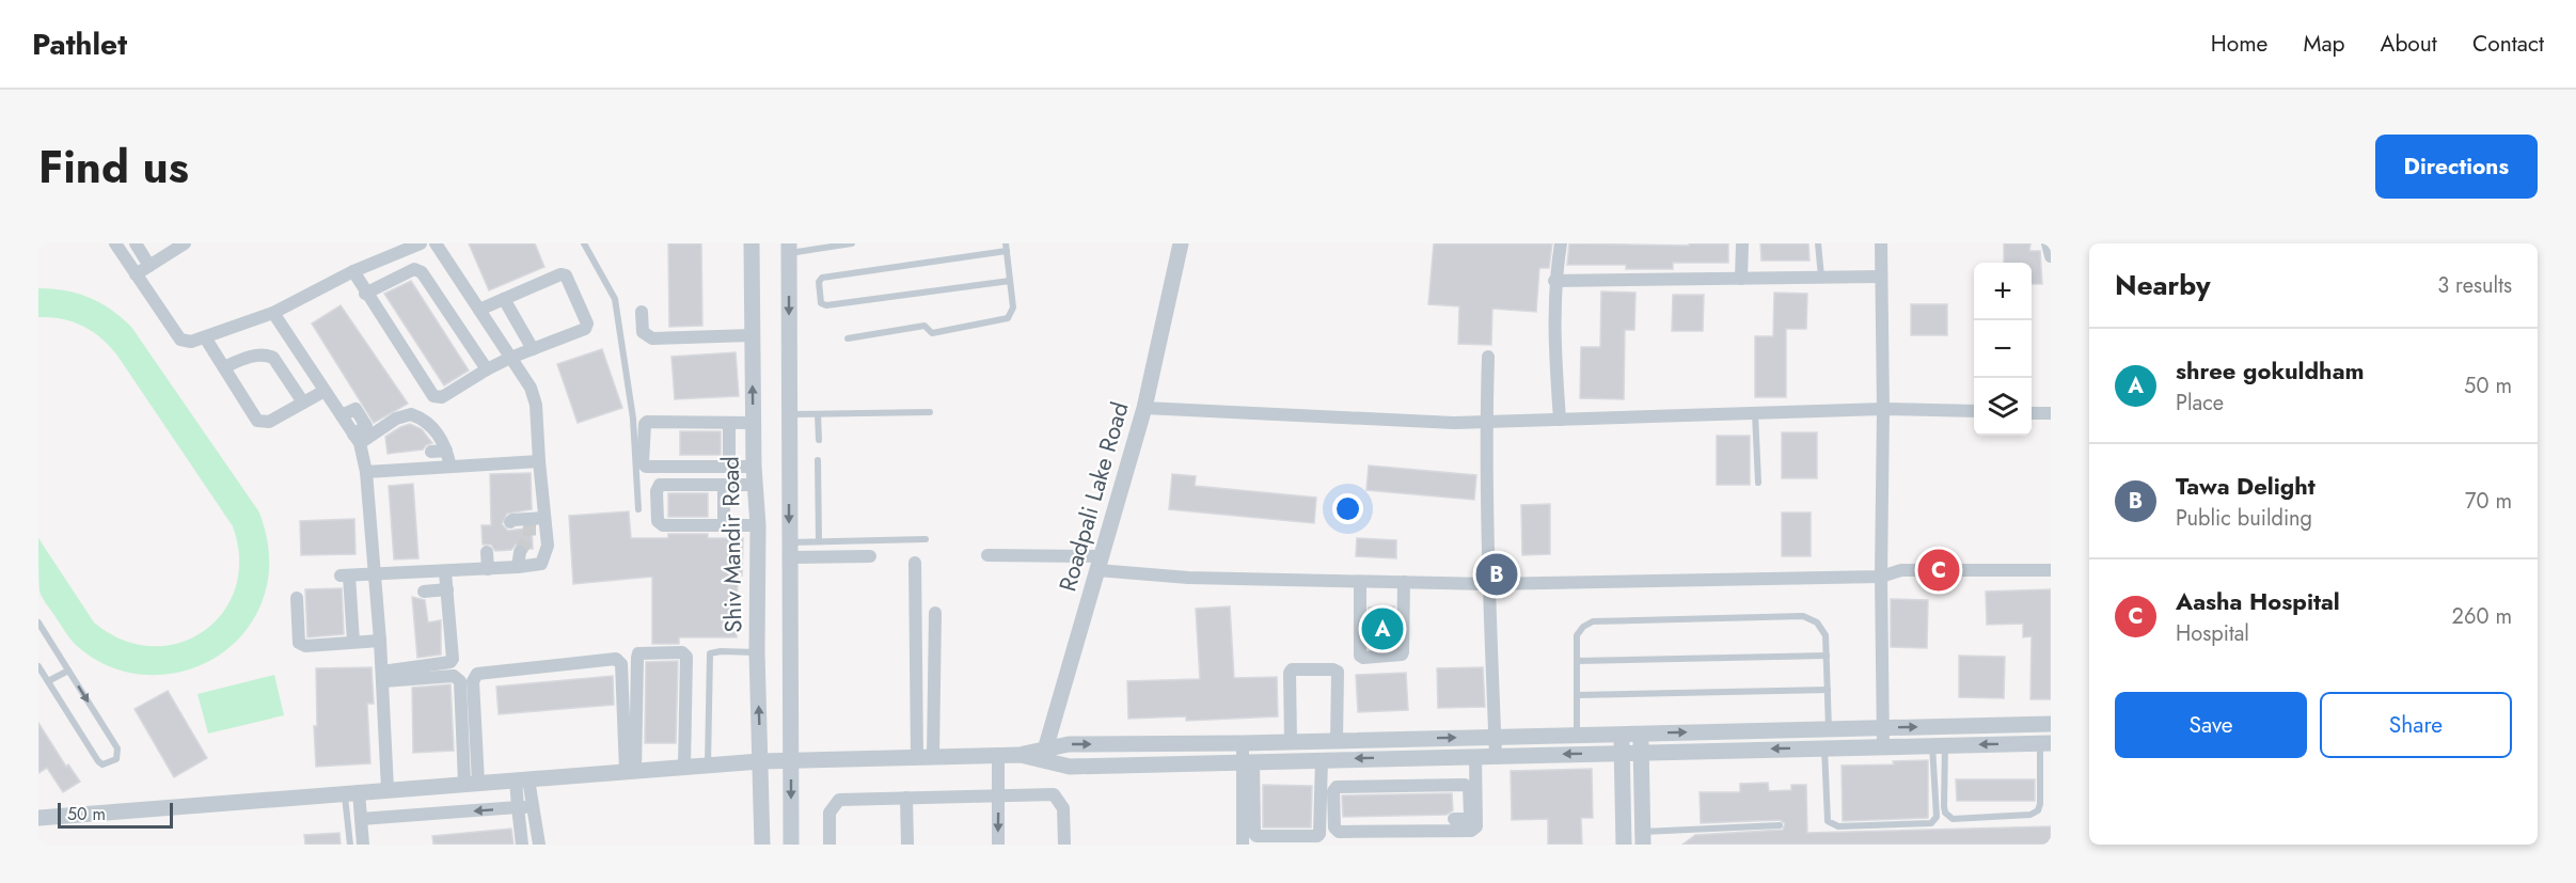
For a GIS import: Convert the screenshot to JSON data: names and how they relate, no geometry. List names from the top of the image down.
{
  "streets": {
    "street": ["Roadpali Lake Road", "Shiv Mandir Road"]
  },
  "scale_bar": "50 m",
  "page": {
    "header": "Pathlet",
    "nav": [
      "Home",
      "Map",
      "About",
      "Contact"
    ],
    "title": "Find us",
    "buttons": [
      "Directions",
      ["Save", "Share"]
    ],
    "heading": ["Nearby", "3 results"],
    "map_buttons": ["+", "−"],
    "list": [
      {
        "mark": "A",
        "name": "shree gokuldham",
        "note": "Place",
        "value": "50 m"
      },
      {
        "mark": "B",
        "name": "Tawa Delight",
        "note": "Public building",
        "value": "70 m"
      },
      {
        "mark": "C",
        "name": "Aasha Hospital",
        "note": "Hospital",
        "value": "260 m"
      }
    ],
    "pins": ["C", "B", "A"],
    "scale": "50 m"
  }
}
